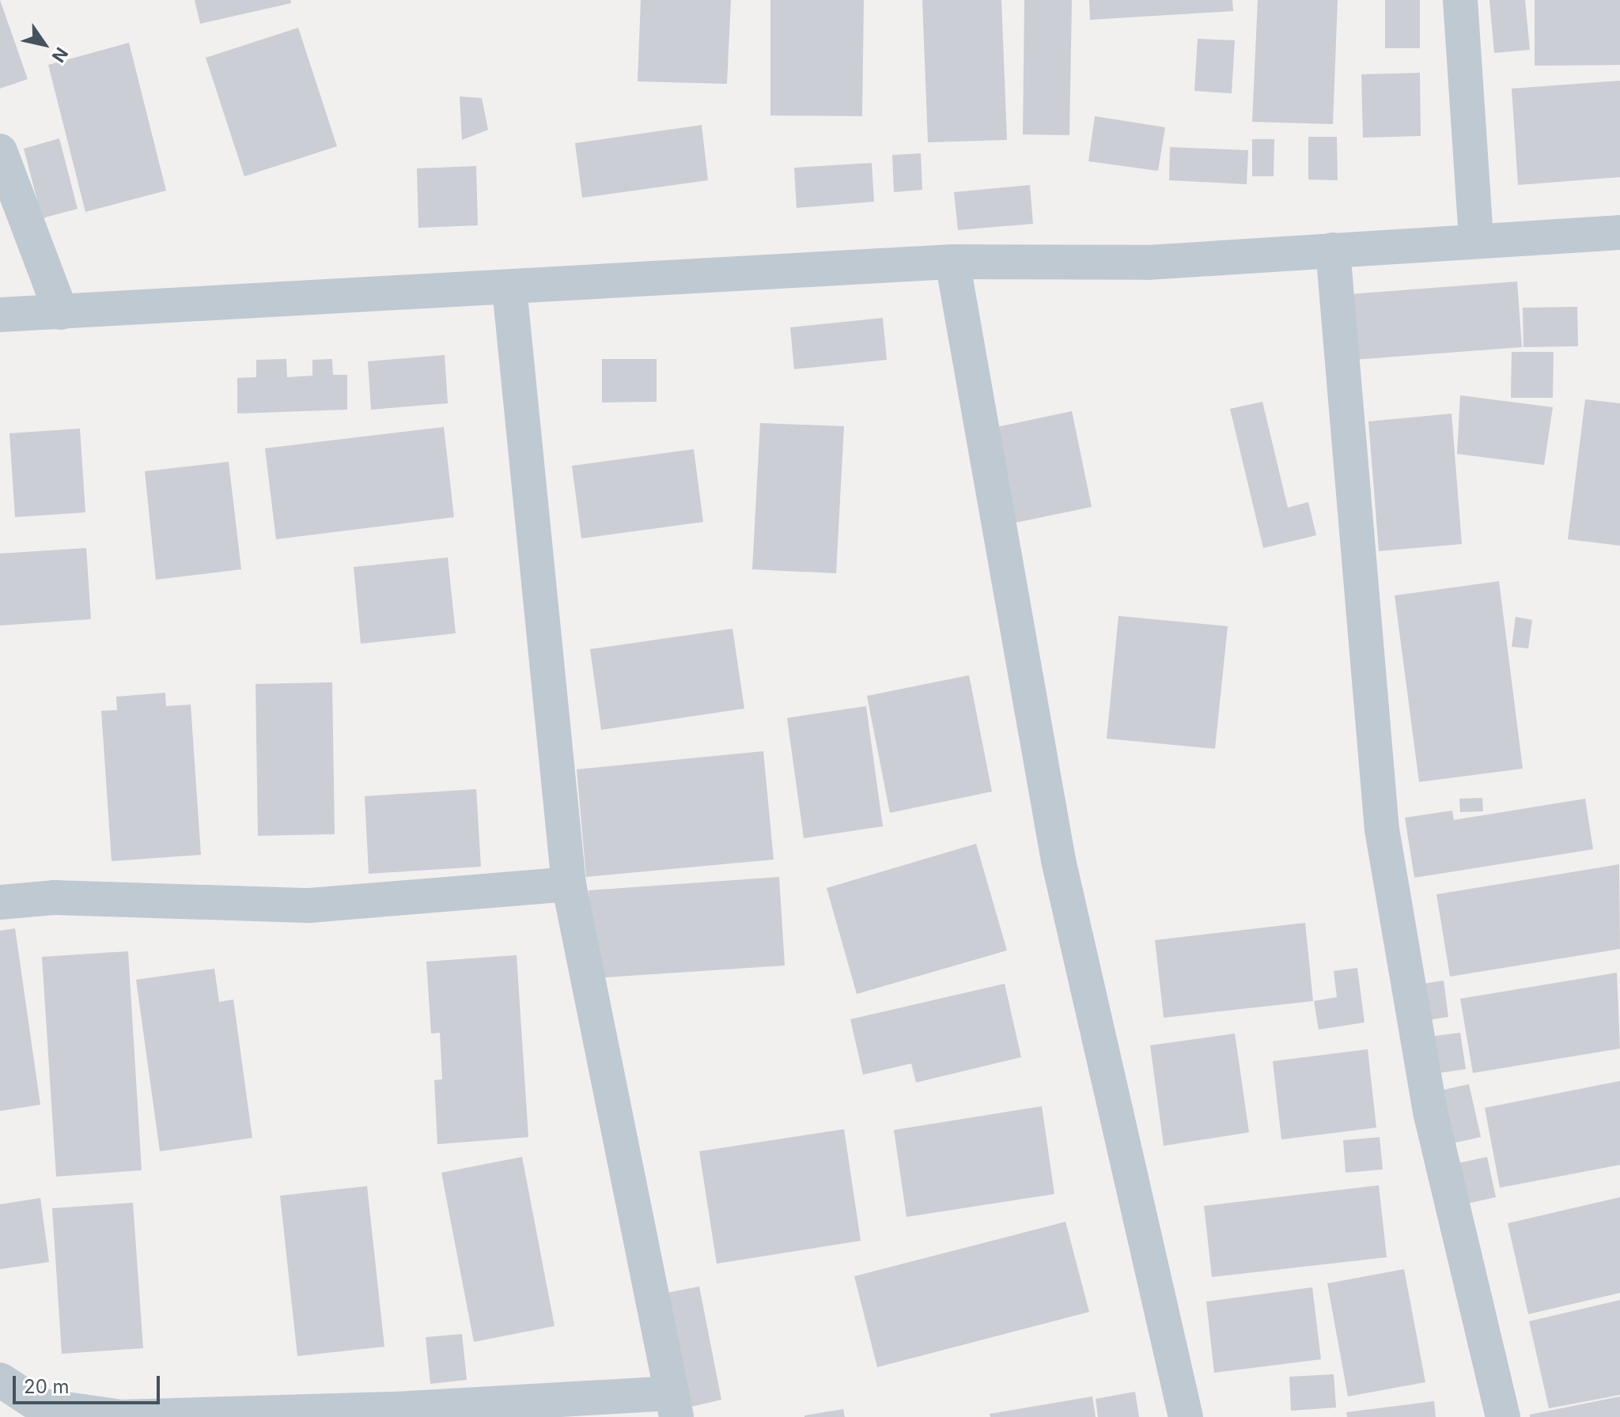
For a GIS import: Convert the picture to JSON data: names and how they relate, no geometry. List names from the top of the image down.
{
  "scale_bar": "20 m",
  "north": "bottom right"
}
